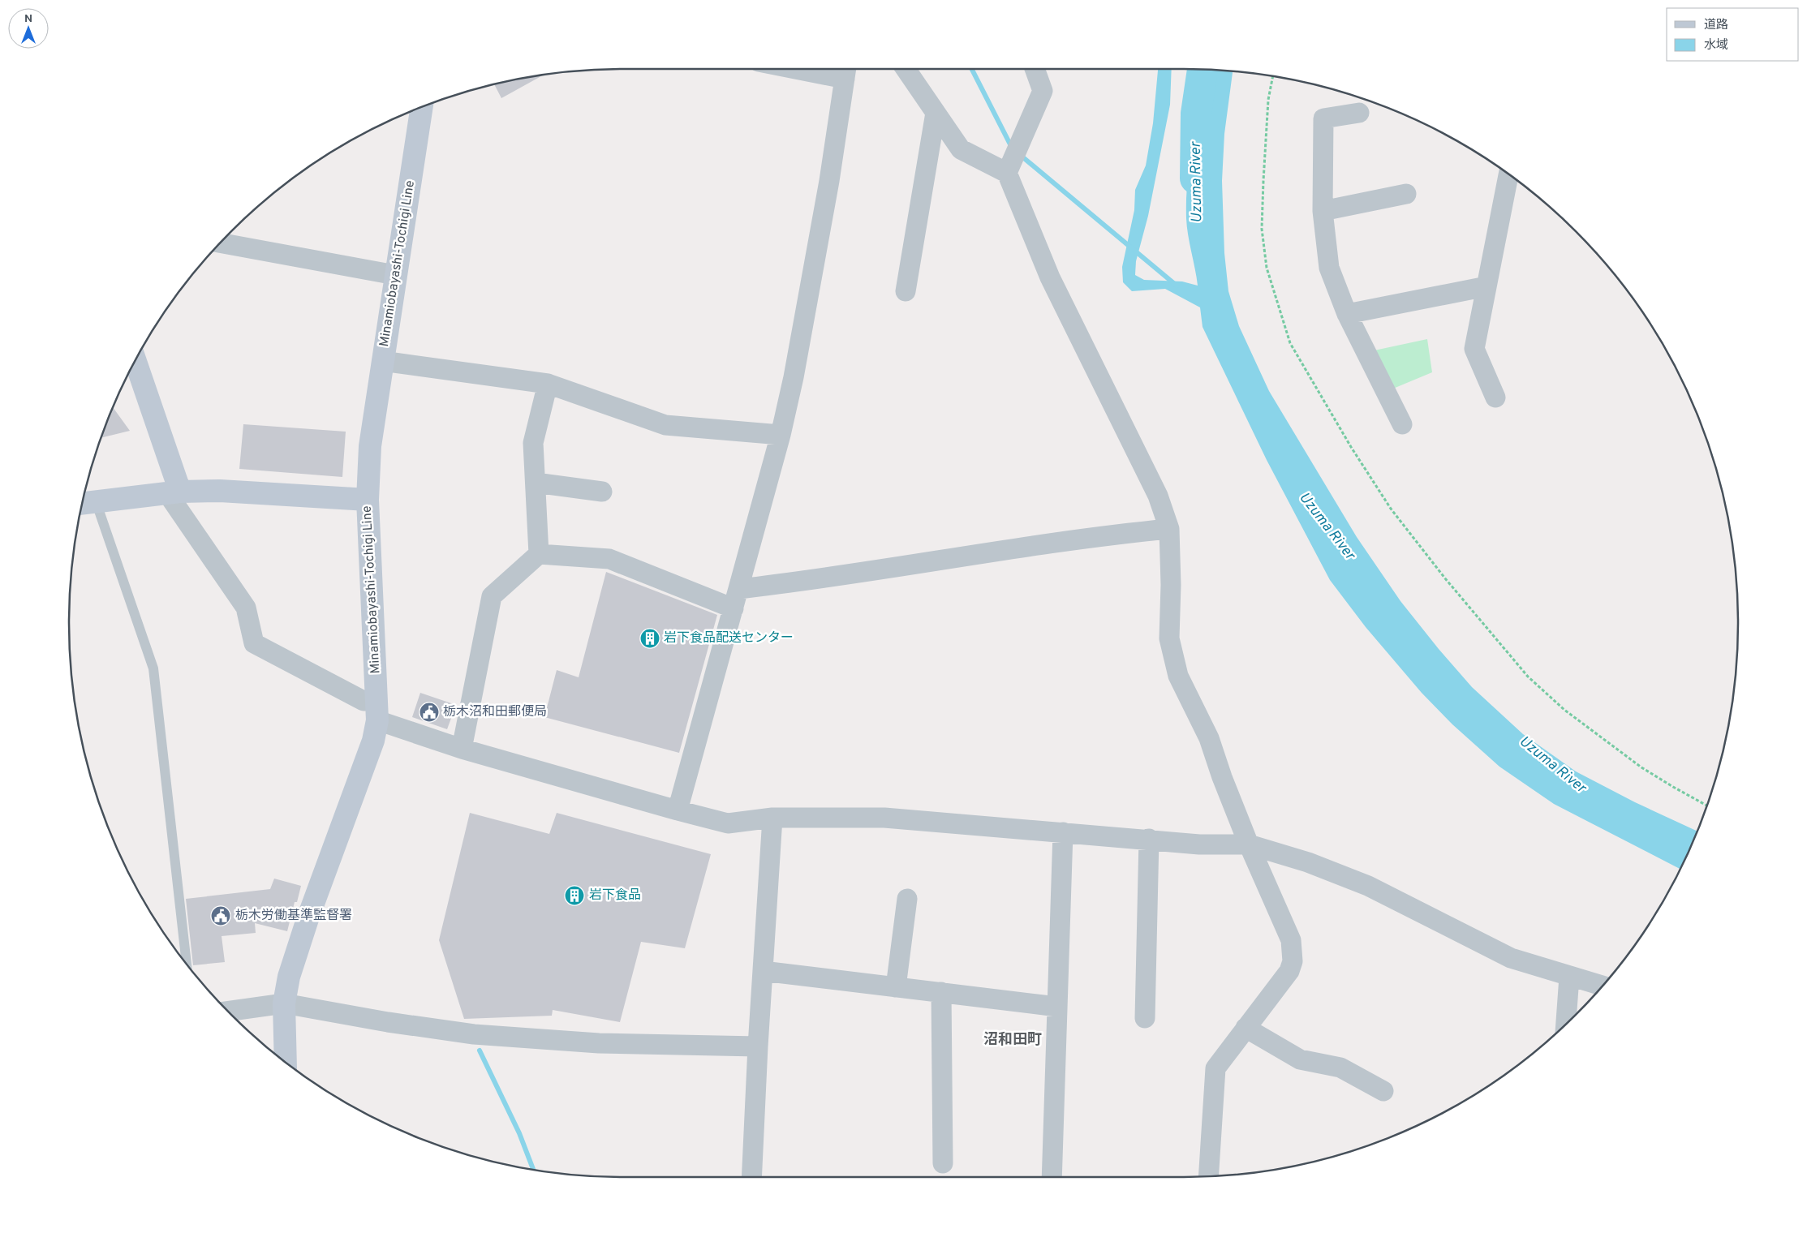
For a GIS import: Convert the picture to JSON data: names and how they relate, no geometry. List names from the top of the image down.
{
  "streets": {
    "main road": ["Minamiobayashi-Tochigi Line"]
  },
  "districts": ["沼和田町"],
  "water": ["Uzuma River"],
  "places": {
    "building": ["岩下食品配送センター", "岩下食品"],
    "public building": ["栃木沼和田郵便局", "栃木労働基準監督署"]
  },
  "legend": ["道路", "水域"],
  "north": "top"
}
